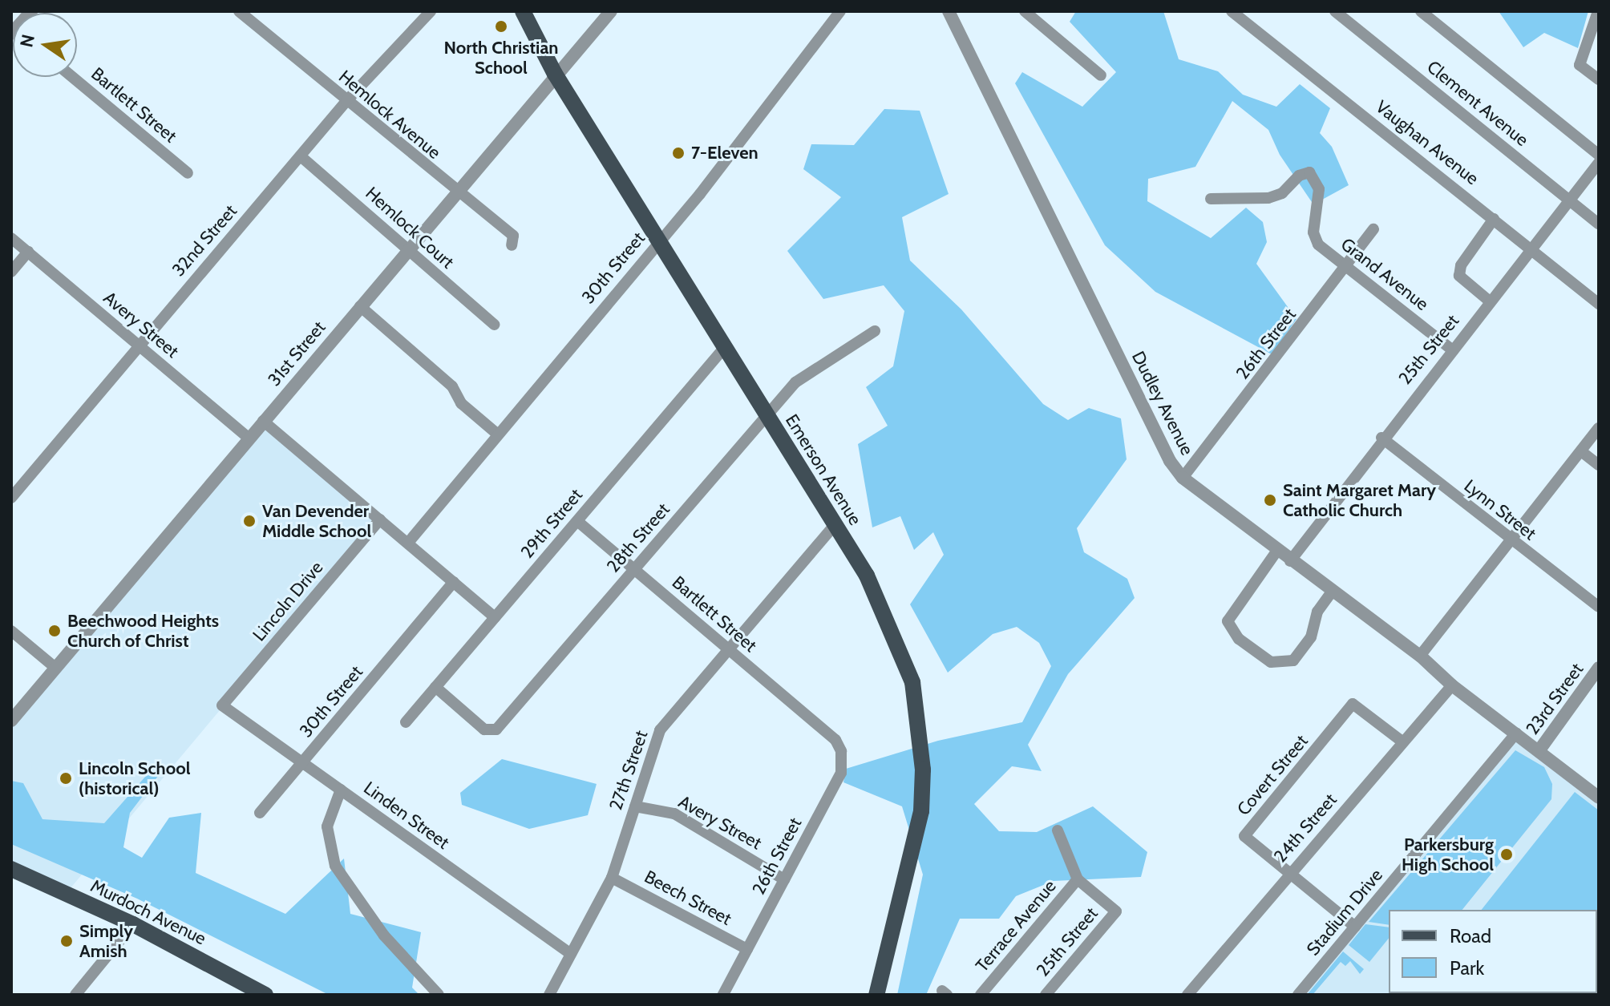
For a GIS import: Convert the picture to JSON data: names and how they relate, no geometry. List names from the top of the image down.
{
  "streets": {
    "main road": ["Emerson Avenue", "Murdoch Avenue"],
    "street": [
      "Clement Avenue",
      "Bartlett Street",
      "Hemlock Avenue",
      "Vaughan Avenue",
      "Hemlock Court",
      "32nd Street",
      "30th Street",
      "Grand Avenue",
      "Avery Street",
      "26th Street",
      "25th Street",
      "31st Street",
      "Dudley Avenue",
      "Lynn Street",
      "29th Street",
      "28th Street",
      "Lincoln Drive",
      "23rd Street",
      "27th Street",
      "Covert Street",
      "Linden Street",
      "24th Street",
      "Beech Street",
      "Stadium Drive",
      "Terrace Avenue"
    ]
  },
  "crossings": [
    ["Clement Avenue", "25th Street"],
    ["Bartlett Street", "26th Street"],
    ["Bartlett Street", "29th Street"],
    ["Bartlett Street", "28th Street"],
    ["Bartlett Street", "27th Street"],
    ["Hemlock Avenue", "32nd Street"],
    ["Hemlock Avenue", "31st Street"],
    ["Vaughan Avenue", "25th Street"],
    ["Hemlock Court", "32nd Street"],
    ["Hemlock Court", "31st Street"],
    ["32nd Street", "Avery Street"],
    ["30th Street", "Emerson Avenue"],
    ["30th Street", "Linden Street"],
    ["Grand Avenue", "26th Street"],
    ["Grand Avenue", "25th Street"],
    ["Avery Street", "26th Street"],
    ["Avery Street", "31st Street"],
    ["Avery Street", "27th Street"],
    ["26th Street", "Dudley Avenue"],
    ["26th Street", "Beech Street"],
    ["25th Street", "Dudley Avenue"],
    ["25th Street", "Lynn Street"],
    ["25th Street", "Terrace Avenue"],
    ["31st Street", "Emerson Avenue"],
    ["Dudley Avenue", "23rd Street"],
    ["Dudley Avenue", "24th Street"],
    ["Dudley Avenue", "Stadium Drive"],
    ["Emerson Avenue", "29th Street"],
    ["Emerson Avenue", "28th Street"],
    ["Emerson Avenue", "27th Street"],
    ["29th Street", "28th Street"],
    ["Lincoln Drive", "Linden Street"],
    ["27th Street", "Linden Street"],
    ["27th Street", "Beech Street"],
    ["Covert Street", "24th Street"],
    ["Covert Street", "Stadium Drive"]
  ],
  "places": [
    "North Christian School",
    "7-Eleven",
    "Saint Margaret Mary Catholic Church",
    "Van Devender Middle School",
    "Beechwood Heights Church of Christ",
    "Lincoln School (historical)",
    "Parkersburg High School",
    "Simply Amish"
  ],
  "legend": ["Road", "Park"],
  "north": "left"
}
